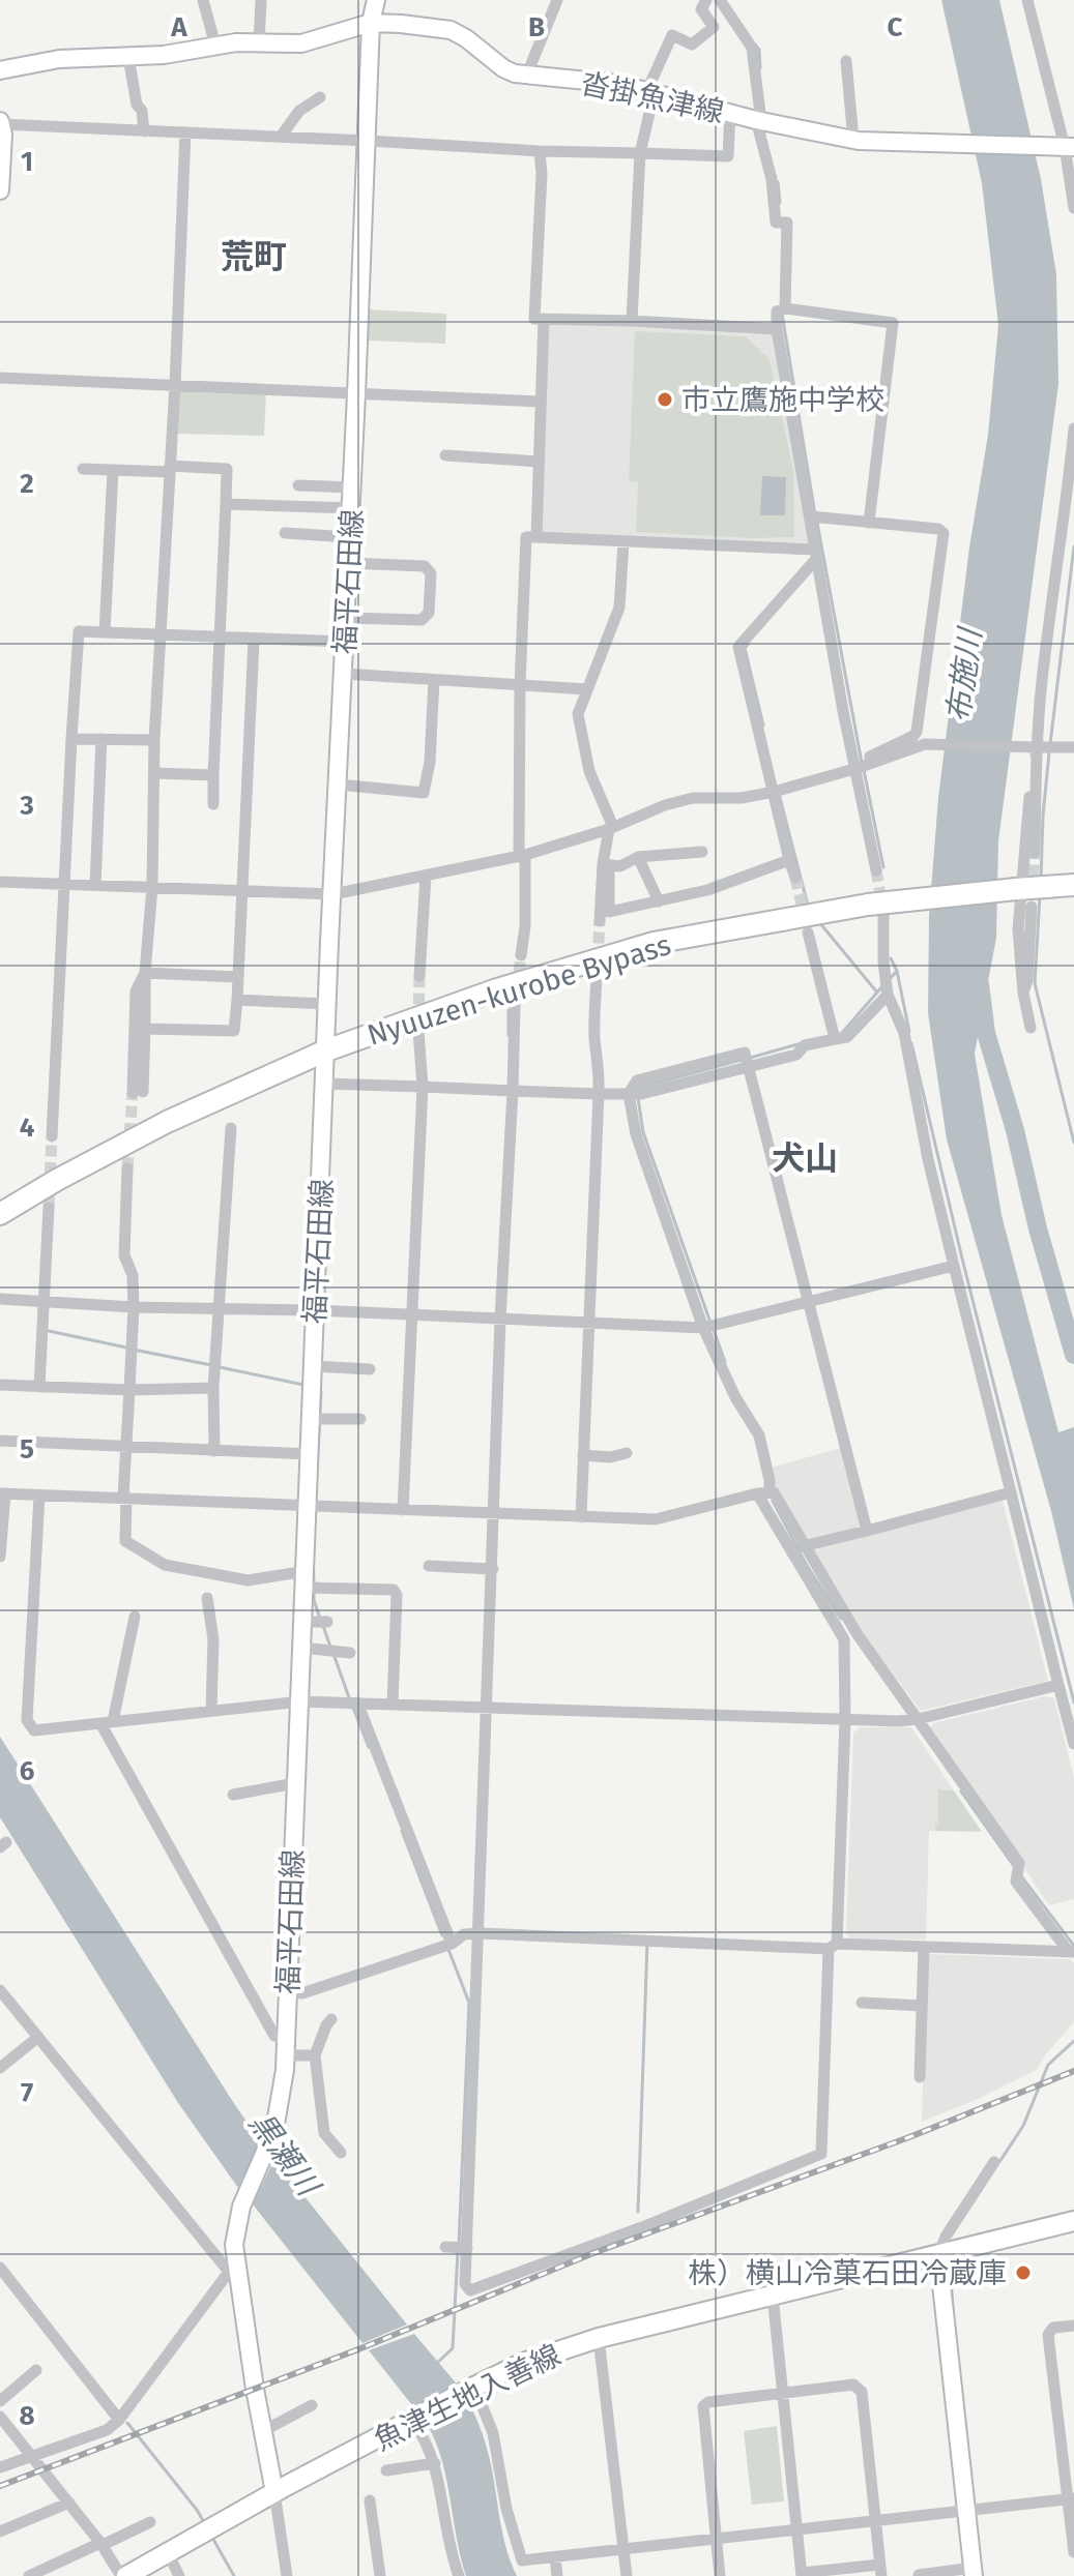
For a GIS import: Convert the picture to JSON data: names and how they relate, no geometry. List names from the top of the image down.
{
  "streets": {
    "highway": ["Nyuuzen-kurobe Bypass"],
    "main road": ["沓掛魚津線", "福平石田線", "魚津生地入善線"]
  },
  "crossings": [
    ["沓掛魚津線", "福平石田線"],
    ["福平石田線", "Nyuuzen-kurobe Bypass"],
    ["福平石田線", "魚津生地入善線"]
  ],
  "districts": ["荒町", "犬山"],
  "water": ["布施川", "黒瀬川"],
  "places": ["市立鷹施中学校", "株）横山冷菓石田冷蔵庫"],
  "grid": {
    "columns": ["A", "B", "C"],
    "rows": [
      "1",
      "2",
      "3",
      "4",
      "5",
      "6",
      "7",
      "8"
    ]
  }
}
